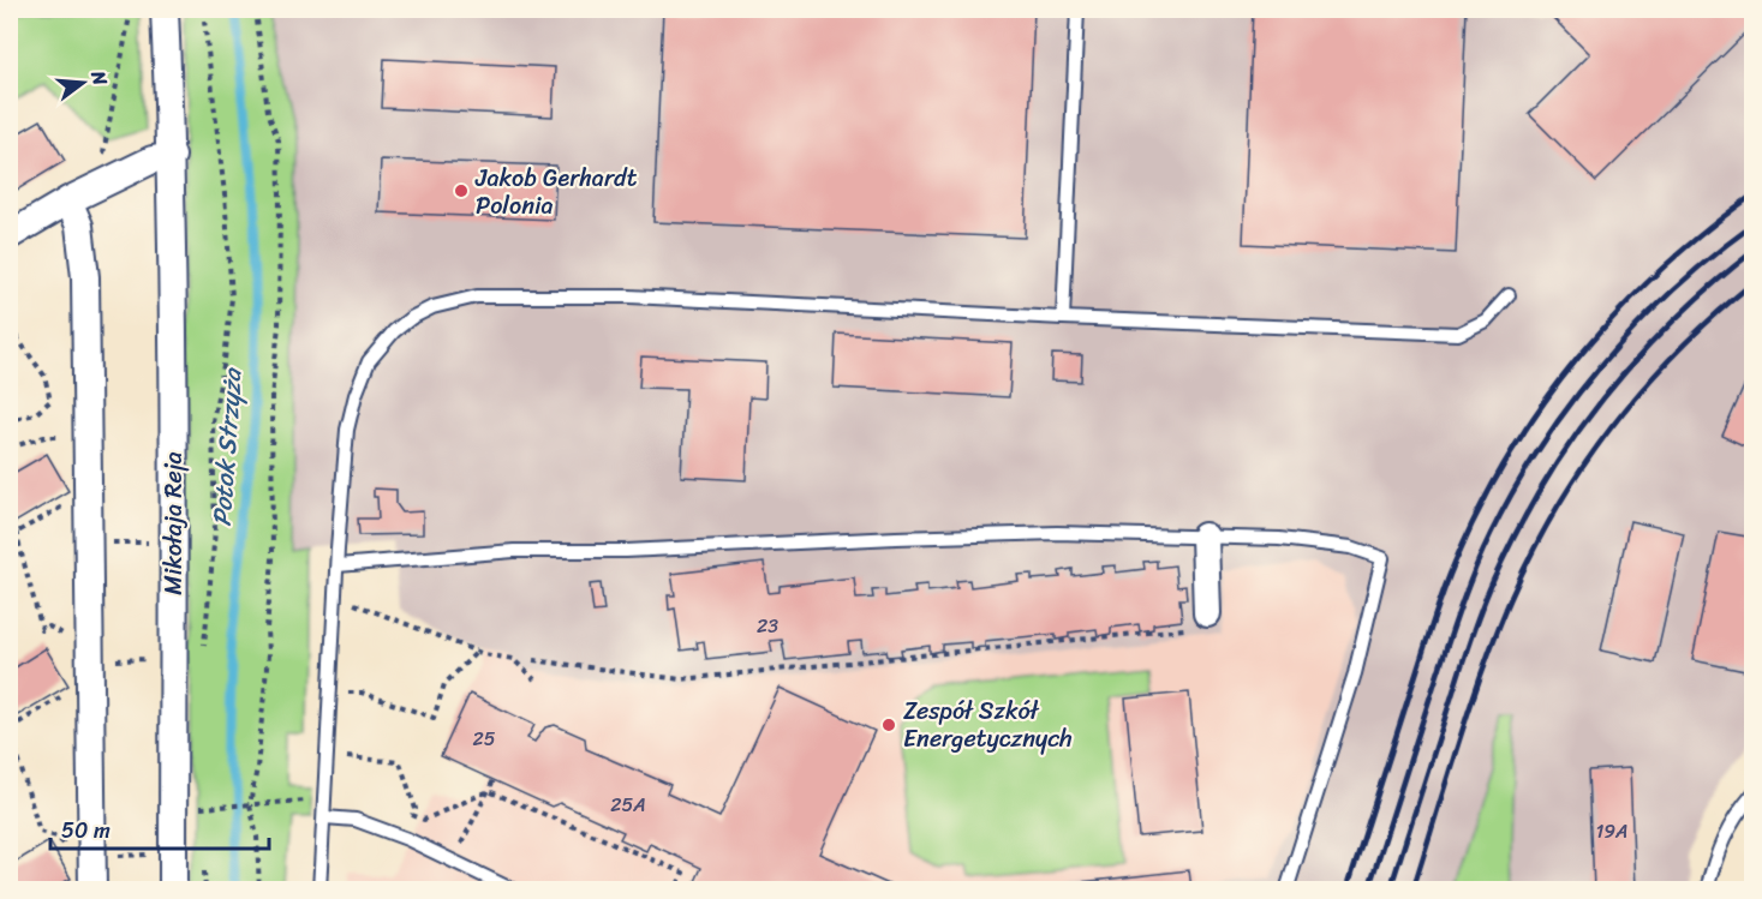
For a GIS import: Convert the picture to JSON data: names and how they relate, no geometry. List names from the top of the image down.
{
  "streets": {
    "street": ["Mikołaja Reja"]
  },
  "water": ["Potok Strzyża"],
  "places": ["Jakob Gerhardt Polonia", "Zespół Szkół Energetycznych"],
  "house_numbers": [
    "23",
    "25",
    "25A",
    "19A"
  ],
  "scale_bar": "50 m",
  "north": "right"
}
